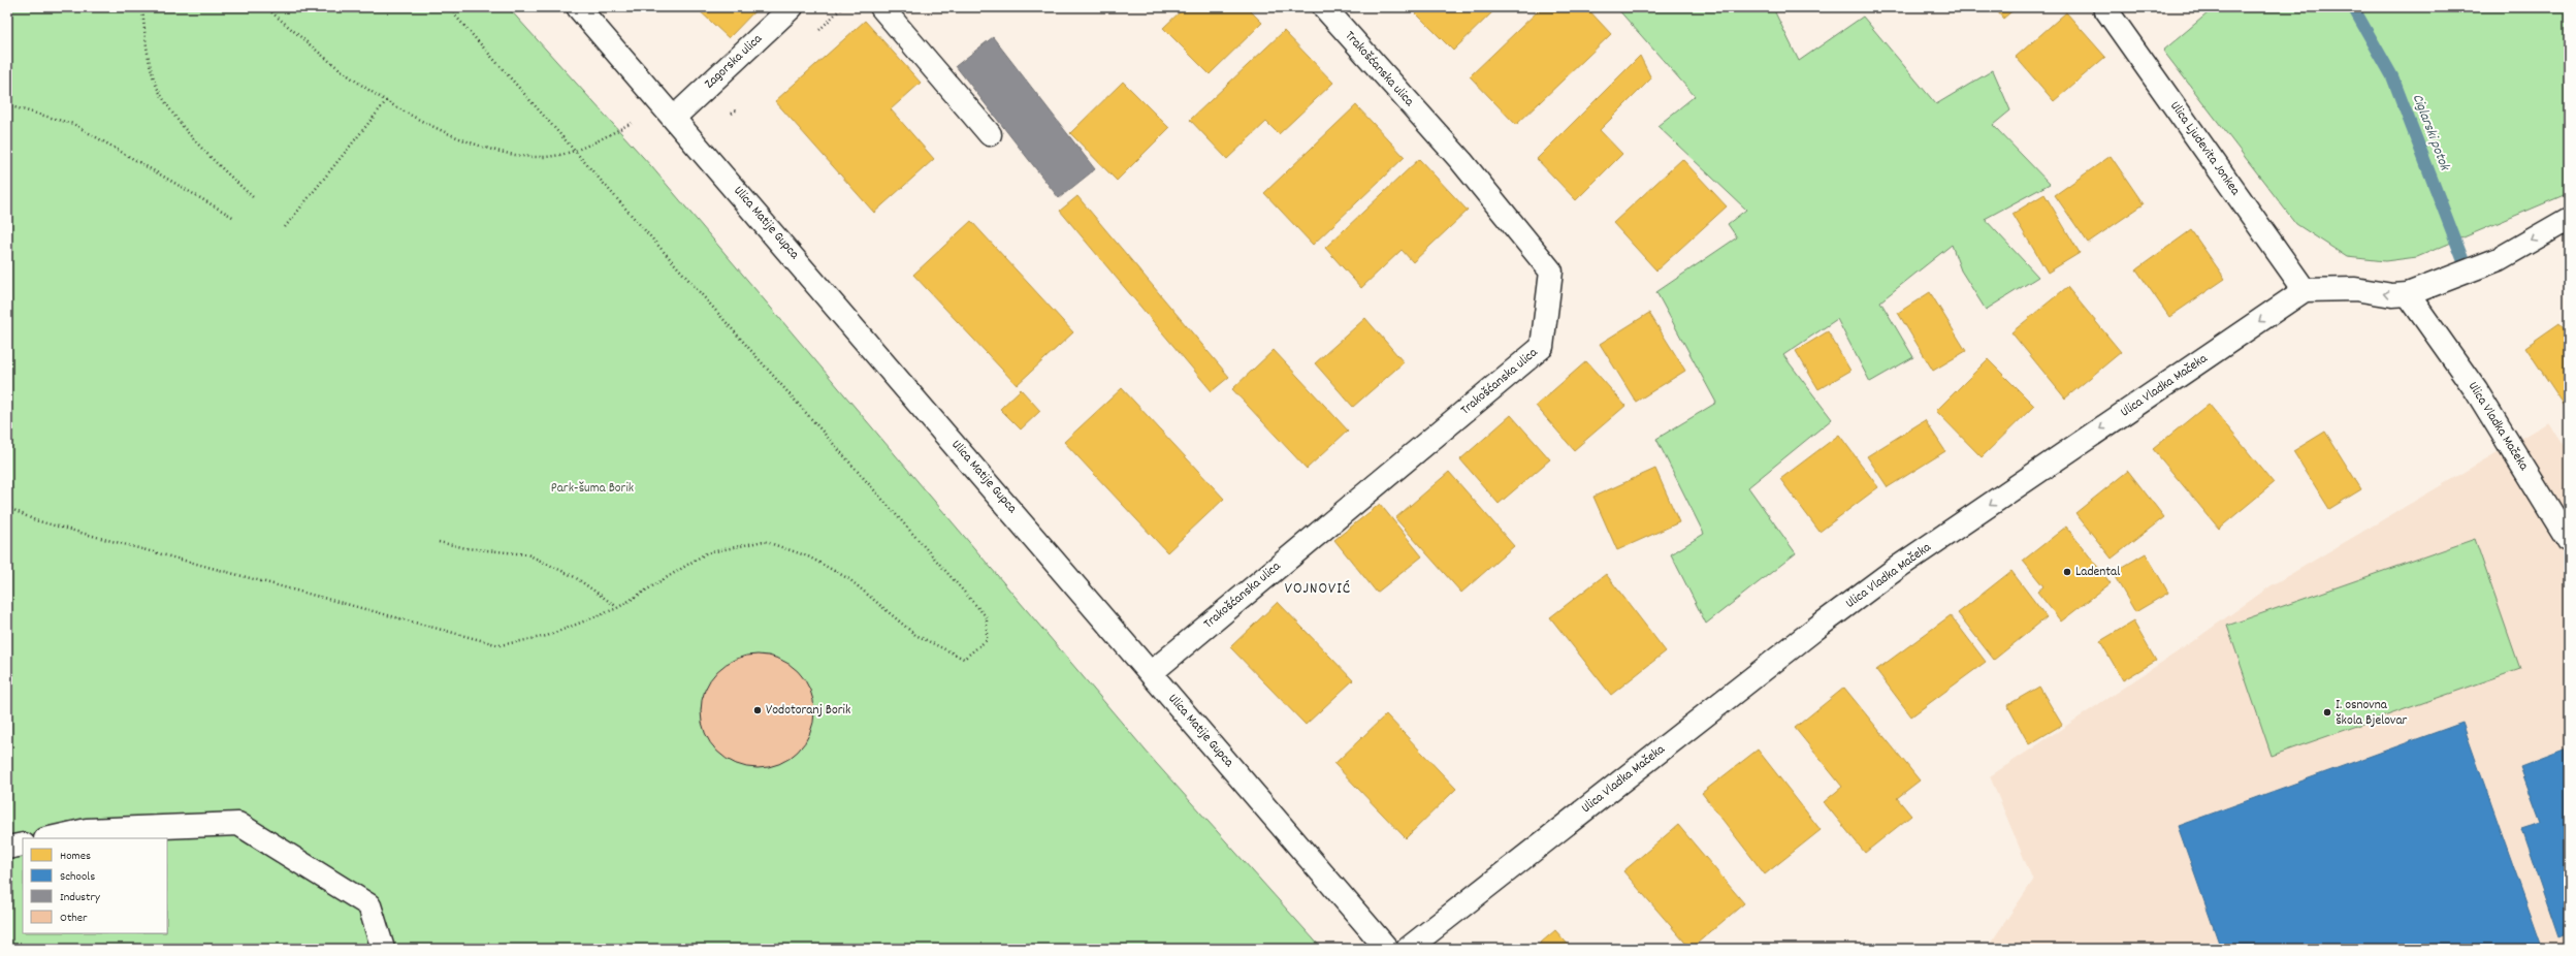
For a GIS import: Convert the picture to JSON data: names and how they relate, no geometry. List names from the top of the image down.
{
  "streets": {
    "street": [
      "Zagorska ulica",
      "Trakošćanska ulica",
      "Ulica Ljudevita Jonkea",
      "Ulica Matije Gupca",
      "Ulica Vladka Mačeka"
    ]
  },
  "crossings": [
    ["Zagorska ulica", "Ulica Matije Gupca"],
    ["Trakošćanska ulica", "Ulica Matije Gupca"],
    ["Ulica Ljudevita Jonkea", "Ulica Vladka Mačeka"]
  ],
  "one_way": ["Ulica Vladka Mačeka"],
  "districts": ["VOJNOVIĆ"],
  "water": ["Ciglarski potok"],
  "parks": ["Park-šuma Borik"],
  "places": ["Ladental", "Vodotoranj Borik", "I. osnovna škola Bjelovar"],
  "legend": [
    "Homes",
    "Schools",
    "Industry",
    "Other"
  ]
}
